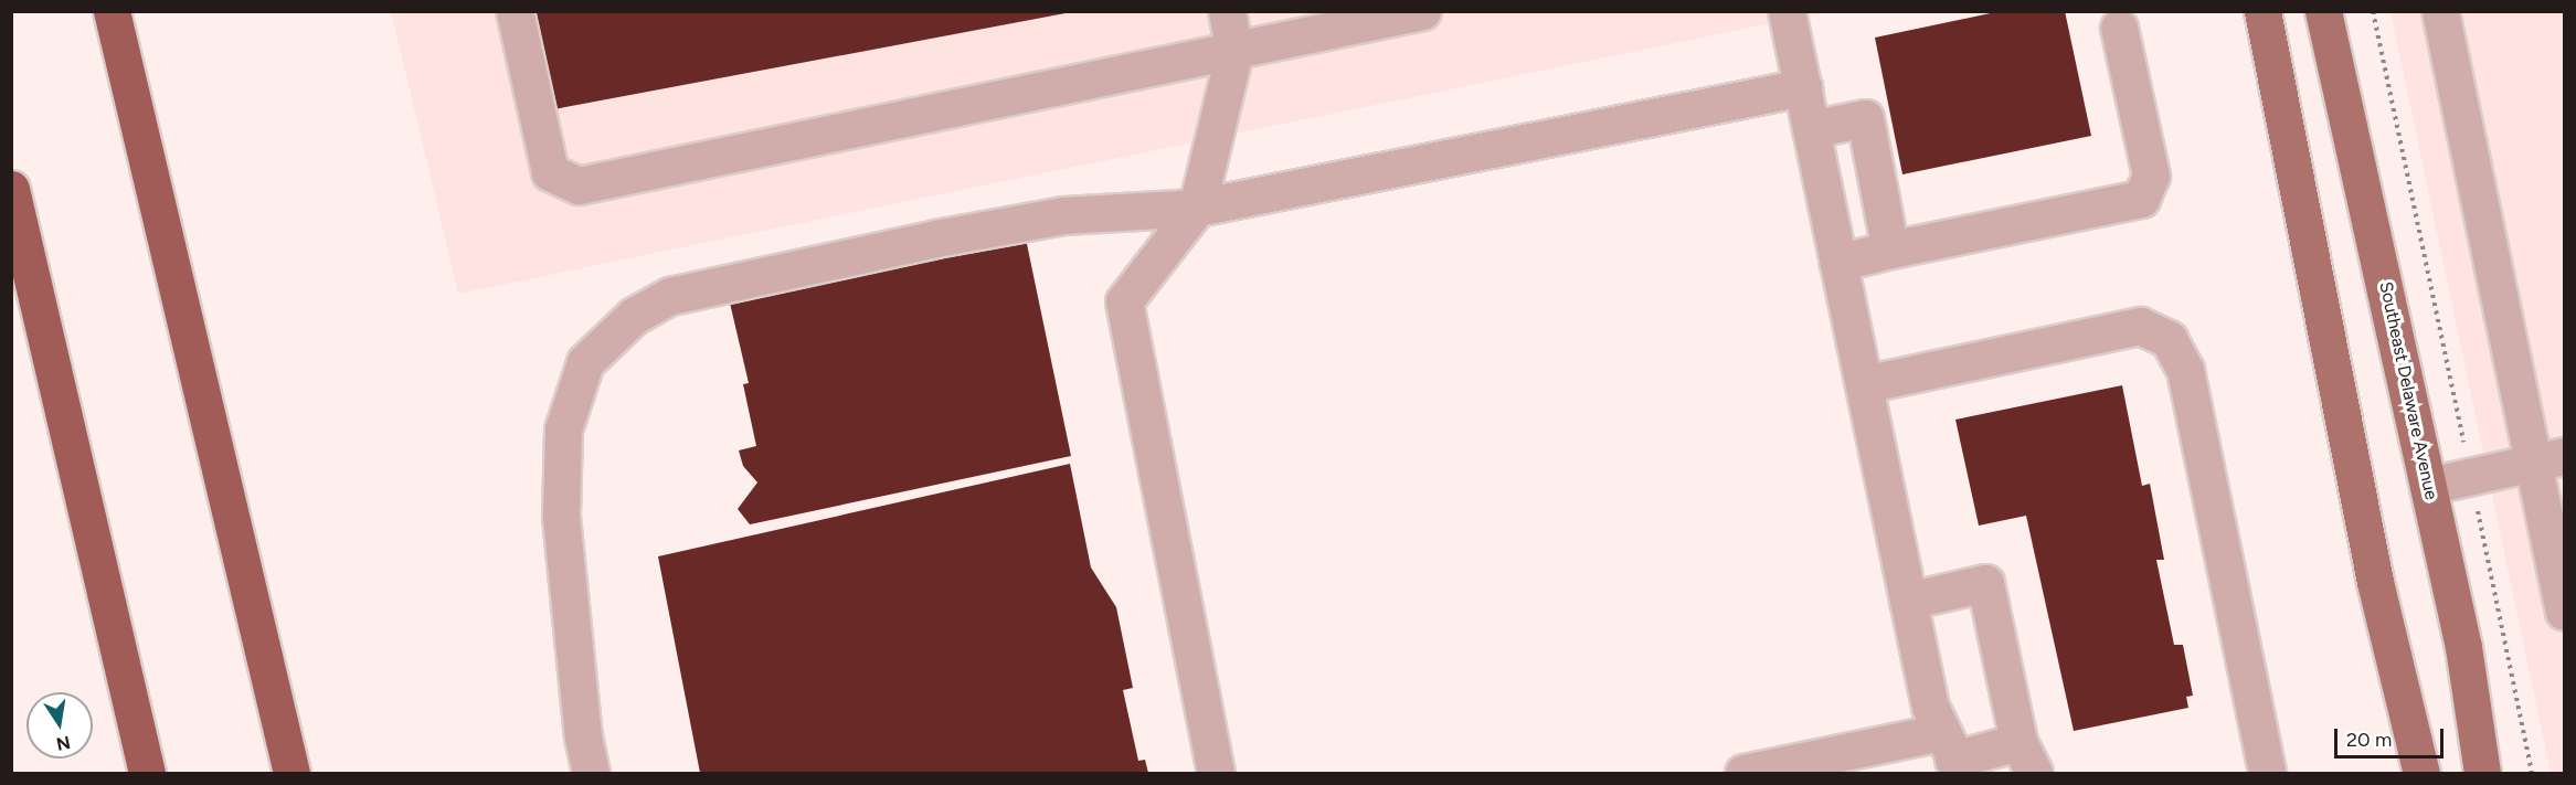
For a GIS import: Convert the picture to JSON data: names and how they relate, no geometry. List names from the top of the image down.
{
  "streets": {
    "main road": ["Southeast Delaware Avenue"]
  },
  "scale_bar": "20 m",
  "north": "bottom"
}
